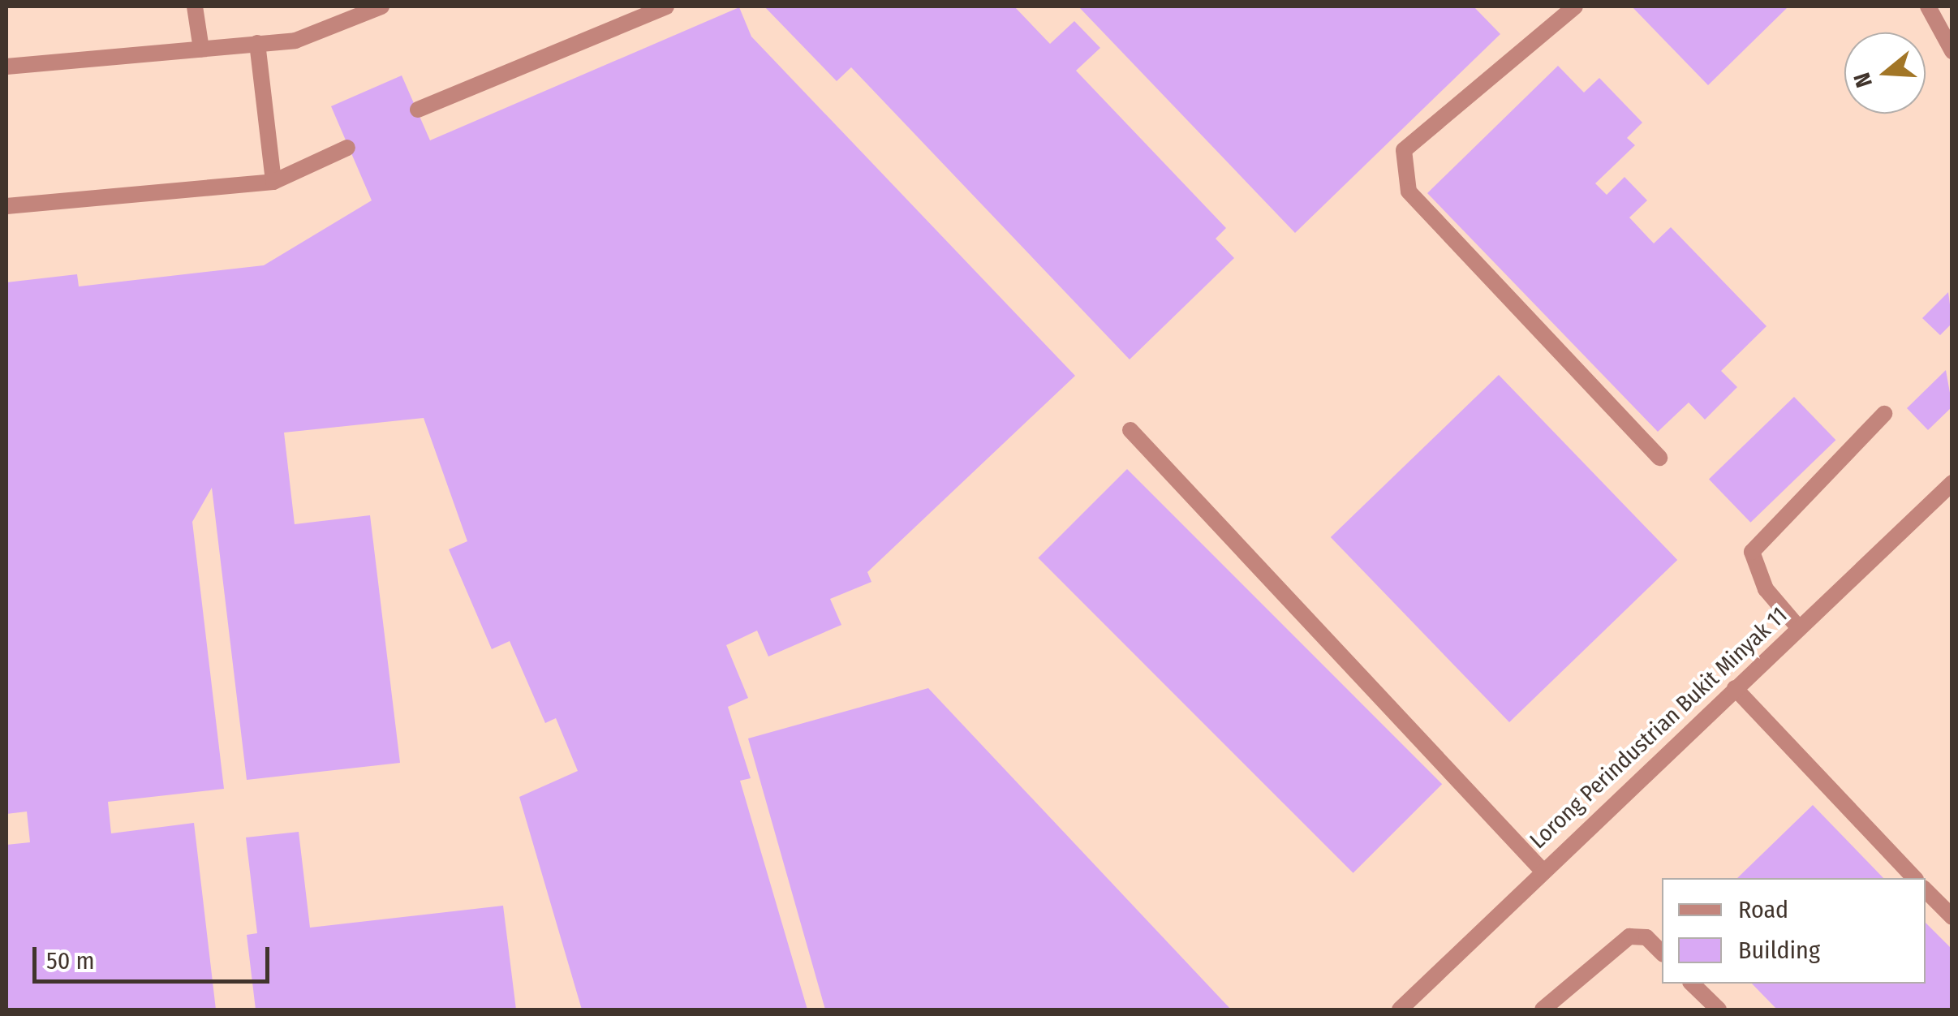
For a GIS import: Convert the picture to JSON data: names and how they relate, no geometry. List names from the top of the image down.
{
  "streets": {
    "street": ["Lorong Perindustrian Bukit Minyak 11"]
  },
  "legend": ["Road", "Building"],
  "scale_bar": "50 m",
  "north": "left"
}
